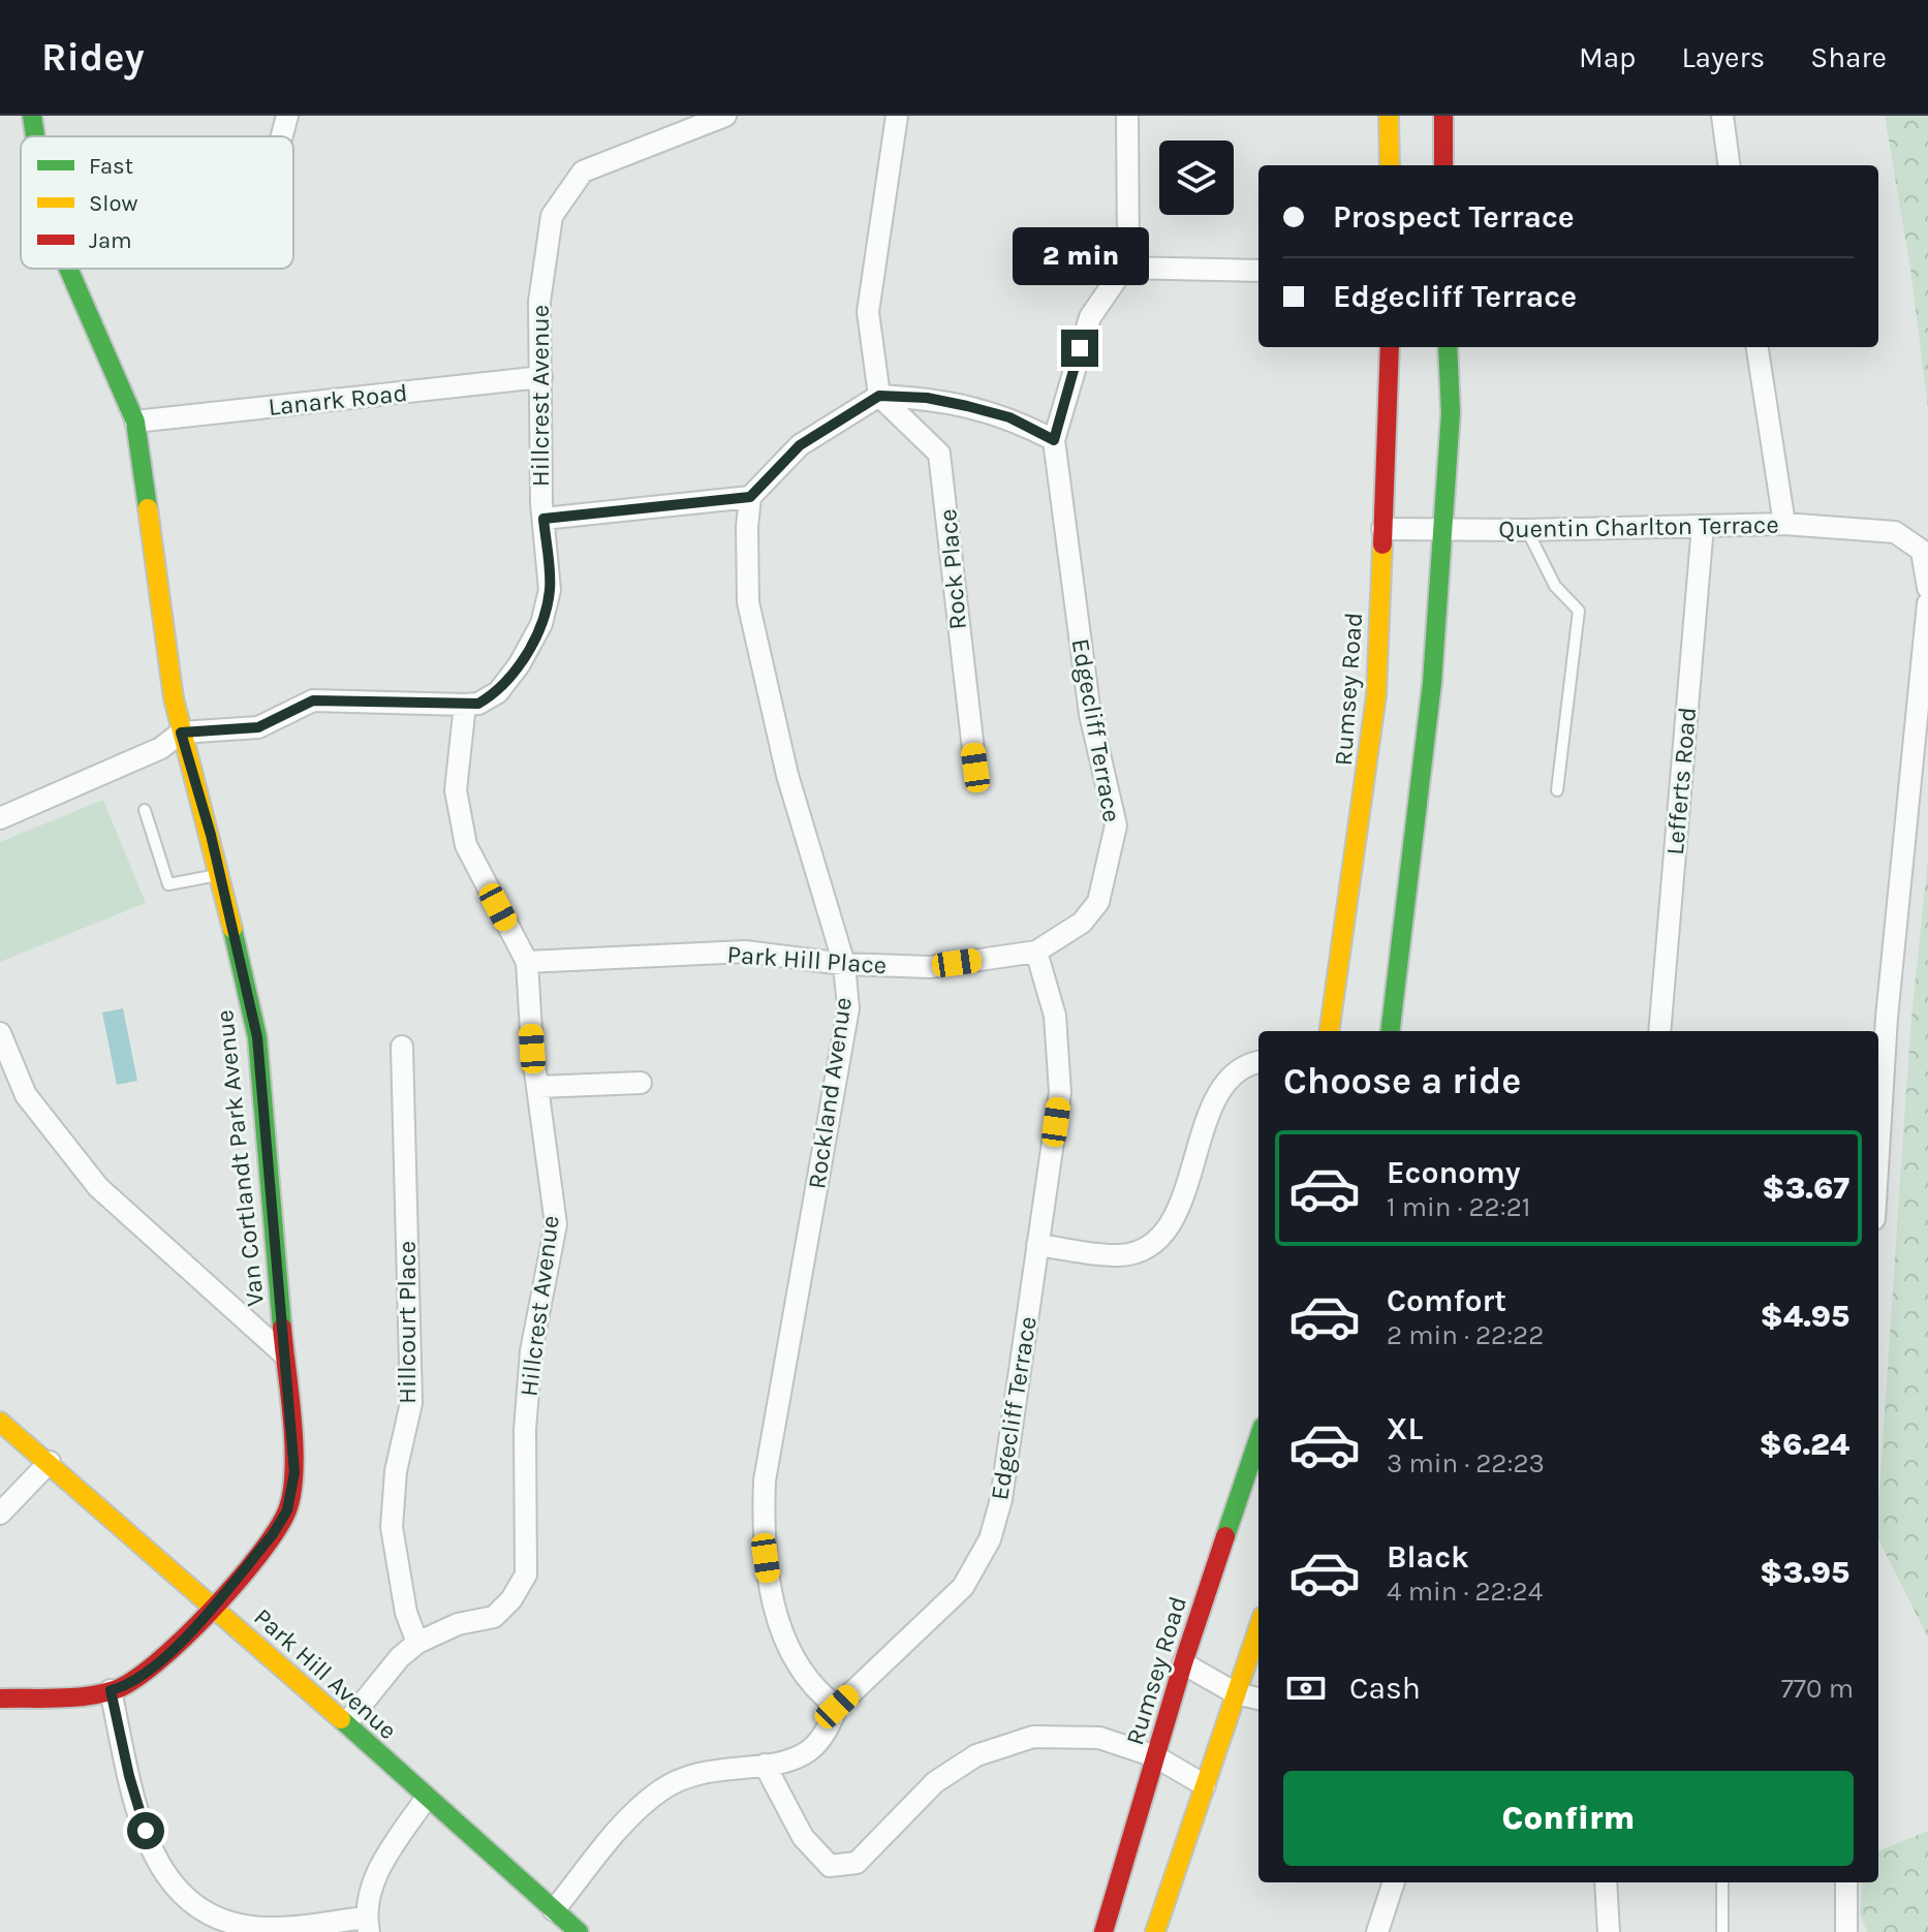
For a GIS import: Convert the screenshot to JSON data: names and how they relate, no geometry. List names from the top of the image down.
{
  "streets": {
    "street": [
      "Hillcrest Avenue",
      "Lanark Road",
      "Quentin Charlton Terrace",
      "Rock Place",
      "Rumsey Road",
      "Edgecliff Terrace",
      "Lefferts Road",
      "Park Hill Place",
      "Rockland Avenue",
      "Van Cortlandt Park Avenue",
      "Hillcourt Place",
      "Park Hill Avenue"
    ]
  },
  "crossings": [
    ["Hillcrest Avenue", "Lanark Road"],
    ["Hillcrest Avenue", "Park Hill Place"],
    ["Hillcrest Avenue", "Hillcourt Place"],
    ["Hillcrest Avenue", "Park Hill Avenue"],
    ["Lanark Road", "Van Cortlandt Park Avenue"],
    ["Quentin Charlton Terrace", "Rumsey Road"],
    ["Quentin Charlton Terrace", "Lefferts Road"],
    ["Edgecliff Terrace", "Park Hill Place"],
    ["Edgecliff Terrace", "Rockland Avenue"],
    ["Park Hill Place", "Rockland Avenue"],
    ["Van Cortlandt Park Avenue", "Park Hill Avenue"]
  ],
  "legend": ["Fast", "Slow", "Jam"],
  "page": {
    "header": "Ridey",
    "nav": ["Map", "Layers", "Share"],
    "banner": ["Prospect Terrace", "Edgecliff Terrace"],
    "bubble": "2 min",
    "heading": "Choose a ride",
    "list": [
      {
        "name": "Economy",
        "note": "1 min · 22:21",
        "value": "$3.67"
      },
      {
        "name": "Comfort",
        "note": "2 min · 22:22",
        "value": "$4.95"
      },
      {
        "name": "XL",
        "note": "3 min · 22:23",
        "value": "$6.24"
      },
      {
        "name": "Black",
        "note": "4 min · 22:24",
        "value": "$3.95"
      }
    ],
    "pay": ["Cash", "770 m"],
    "buttons": "Confirm"
  }
}
